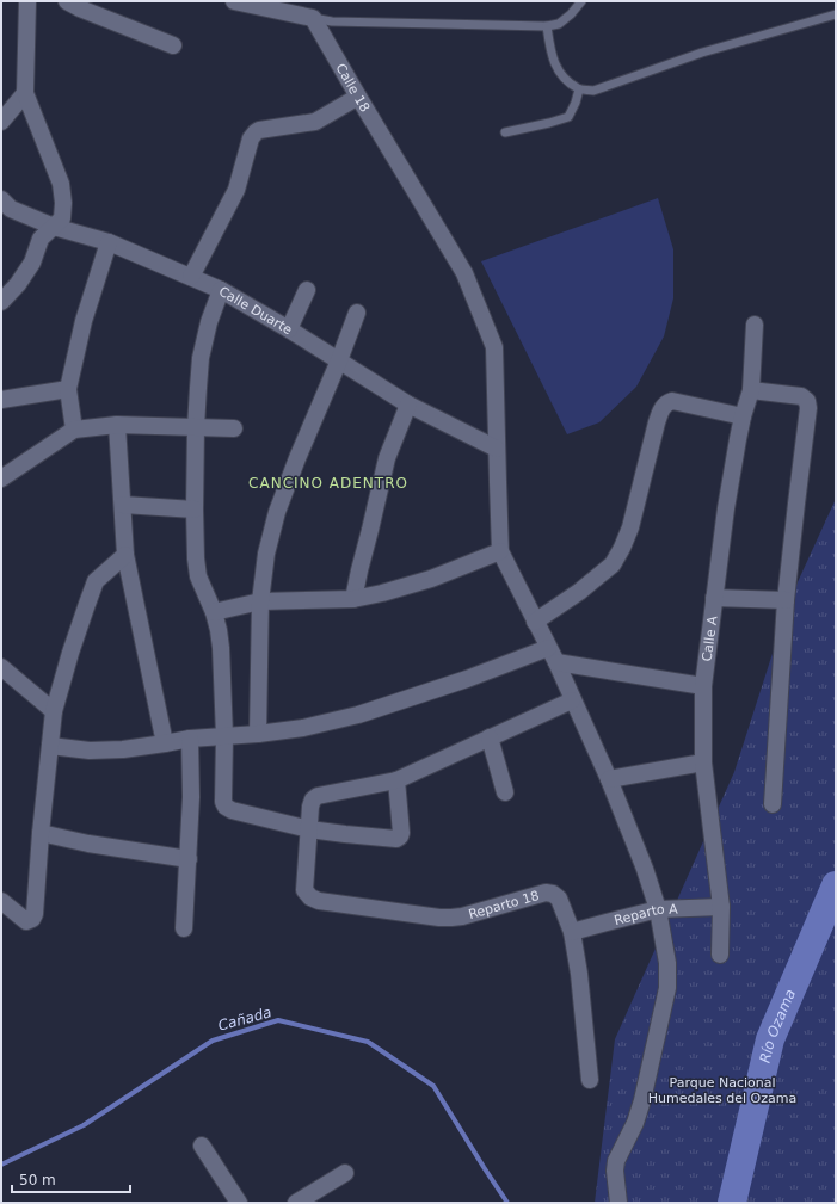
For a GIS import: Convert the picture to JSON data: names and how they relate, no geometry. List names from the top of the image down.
{
  "streets": {
    "street": [
      "Calle 18",
      "Calle Duarte",
      "Calle A",
      "Reparto 18",
      "Reparto A"
    ]
  },
  "crossings": [
    ["Calle 18", "Calle Duarte"],
    ["Calle A", "Reparto A"],
    ["Reparto 18", "Reparto A"]
  ],
  "districts": ["CANCINO ADENTRO"],
  "water": ["Cañada", "Río Ozama"],
  "parks": ["Parque Nacional Humedales del Ozama"],
  "scale_bar": "50 m"
}
